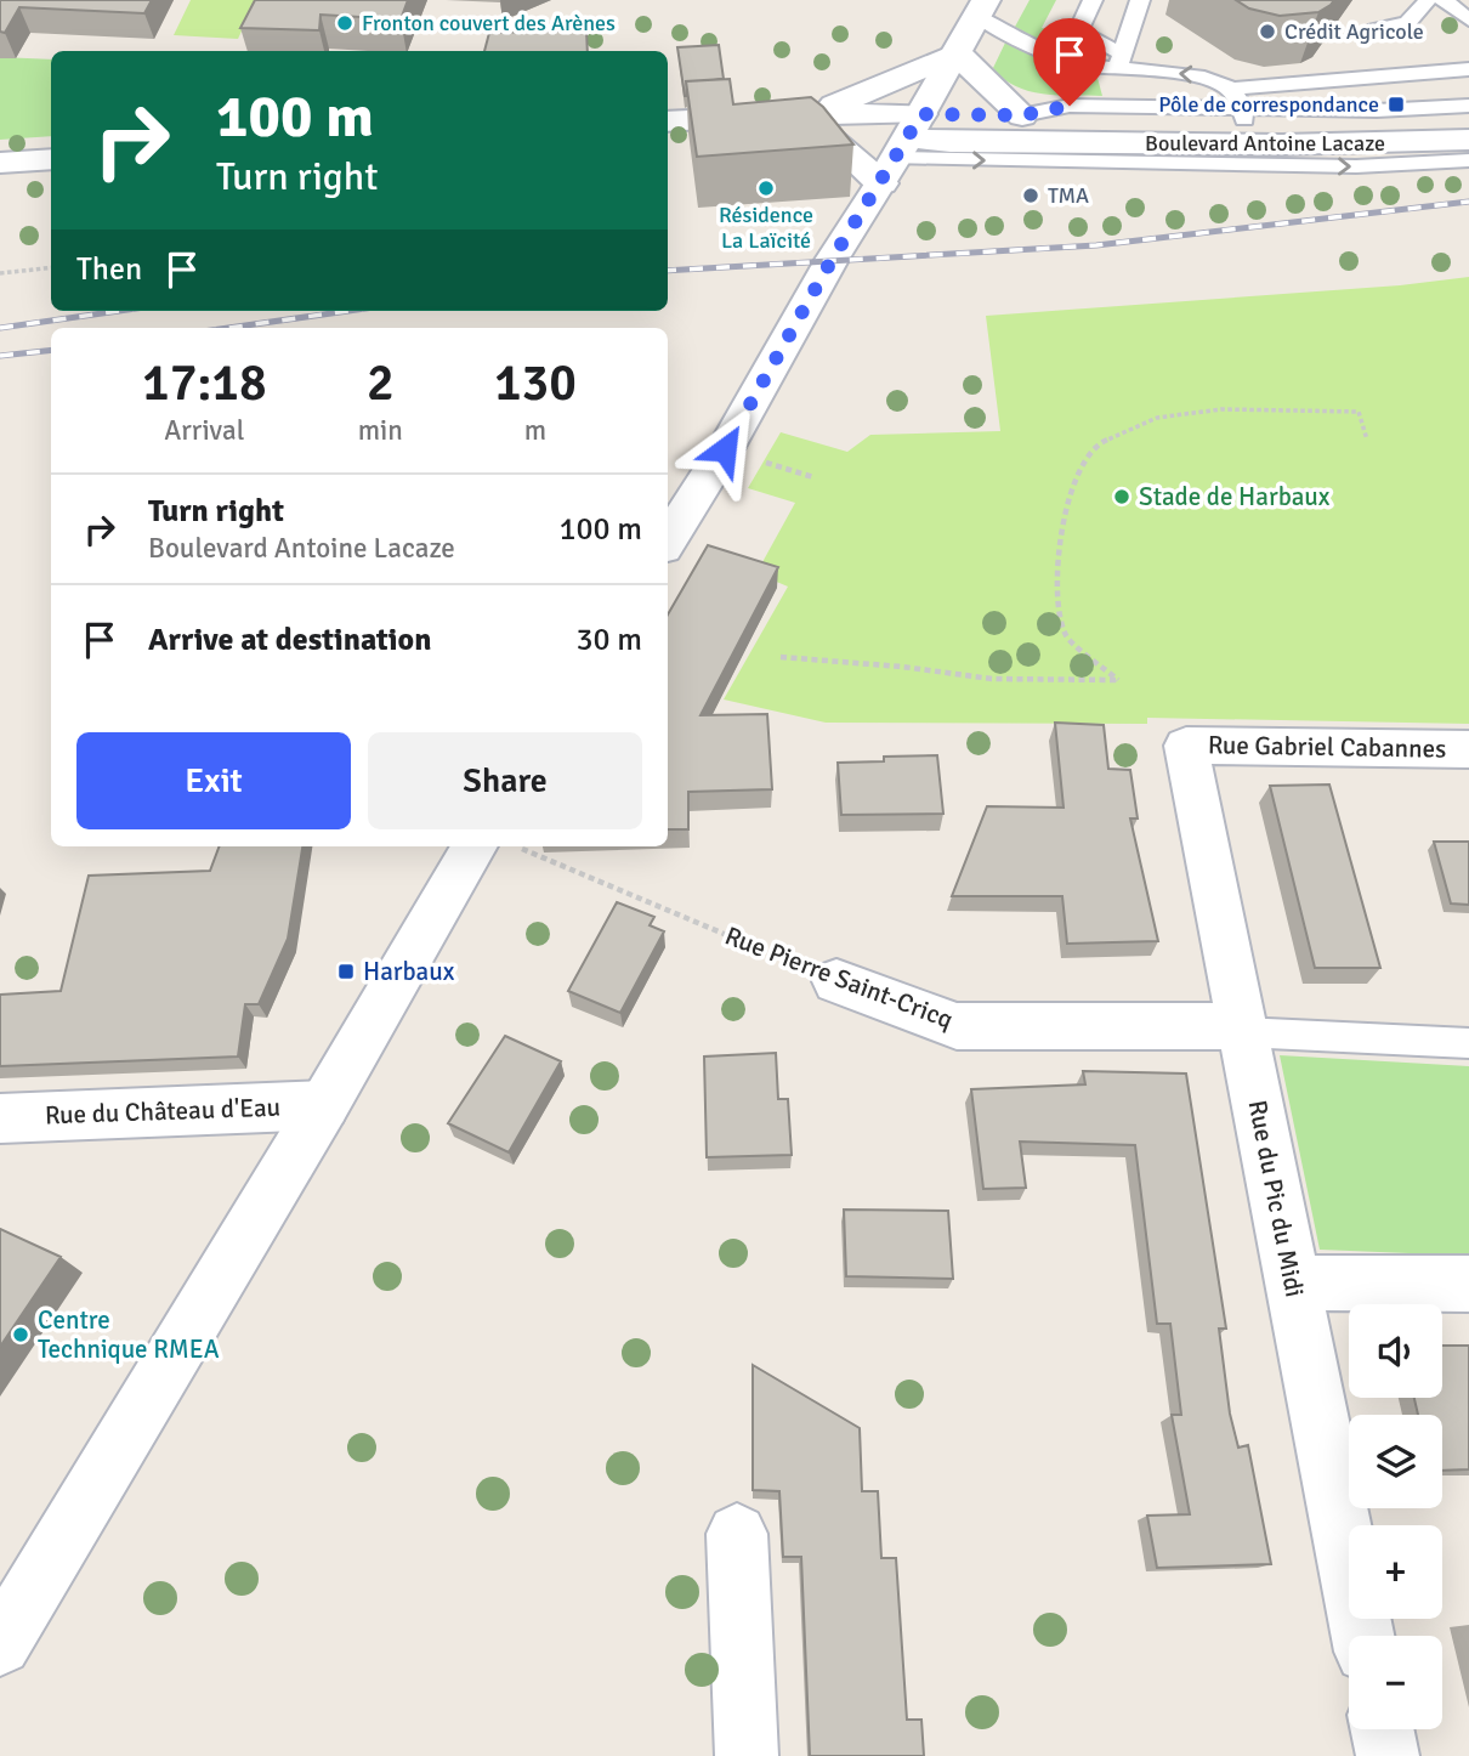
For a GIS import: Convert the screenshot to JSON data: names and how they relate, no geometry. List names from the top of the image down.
{
  "streets": {
    "main road": [
      "Boulevard Antoine Lacaze",
      "Rue Gabriel Cabannes",
      "Rue Pierre Saint-Cricq",
      "Rue du Château d'Eau",
      "Rue du Pic du Midi"
    ]
  },
  "crossings": [
    ["Rue Gabriel Cabannes", "Rue du Pic du Midi"],
    ["Rue Pierre Saint-Cricq", "Rue du Pic du Midi"]
  ],
  "places": {
    "other": [
      "Fronton couvert des Arènes",
      "Crédit Agricole",
      "Résidence La Laïcité",
      "TMA",
      "Stade de Harbaux",
      "Centre Technique RMEA"
    ],
    "transit": ["Pôle de correspondance", "Harbaux"]
  },
  "page": {
    "turn": ["100 m", "Turn right"],
    "then": "Then",
    "eta": [
      "17:18",
      "Arrival",
      "2",
      "min",
      "130",
      "m"
    ],
    "list": [
      {
        "name": "Turn right",
        "note": "Boulevard Antoine Lacaze",
        "value": "100 m"
      },
      {
        "name": "Arrive at destination",
        "value": "30 m"
      }
    ],
    "buttons": ["Exit", "Share"],
    "map_buttons": ["+", "−"]
  }
}
